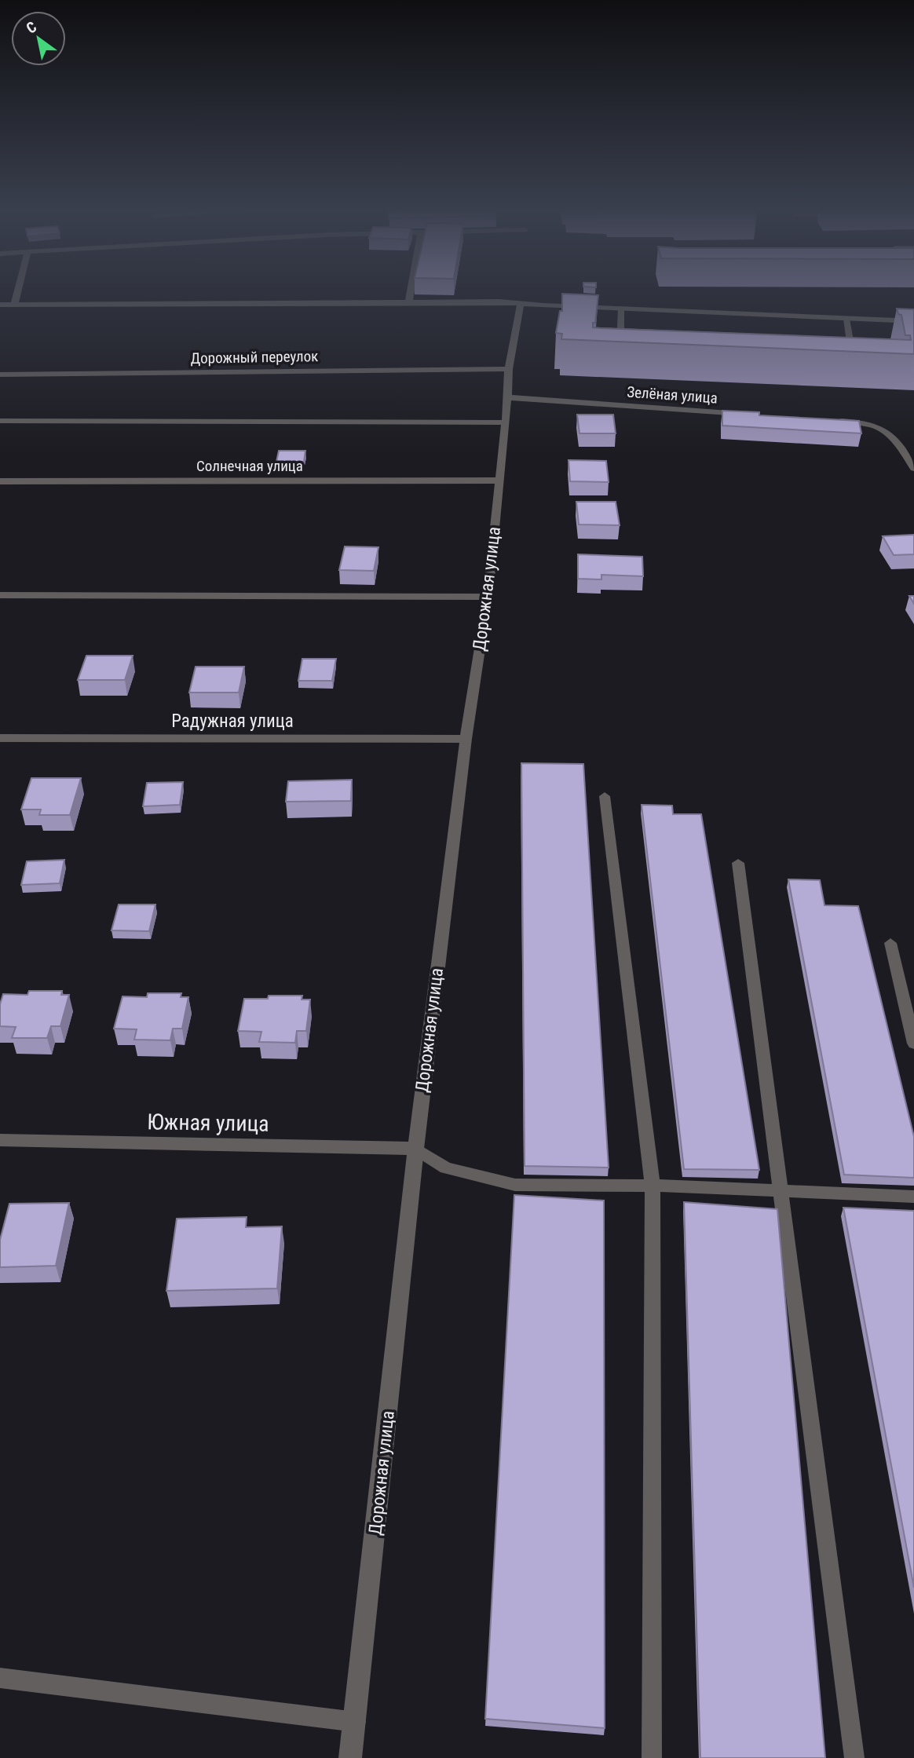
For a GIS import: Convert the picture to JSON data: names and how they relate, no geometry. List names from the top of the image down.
{
  "streets": {
    "street": [
      "Дорожный переулок",
      "Зелёная улица",
      "Солнечная улица",
      "Дорожная улица",
      "Радужная улица",
      "Южная улица"
    ]
  },
  "crossings": [
    ["Дорожный переулок", "Дорожная улица"],
    ["Зелёная улица", "Дорожная улица"],
    ["Солнечная улица", "Дорожная улица"],
    ["Дорожная улица", "Радужная улица"],
    ["Дорожная улица", "Южная улица"]
  ],
  "north": "top left"
}
